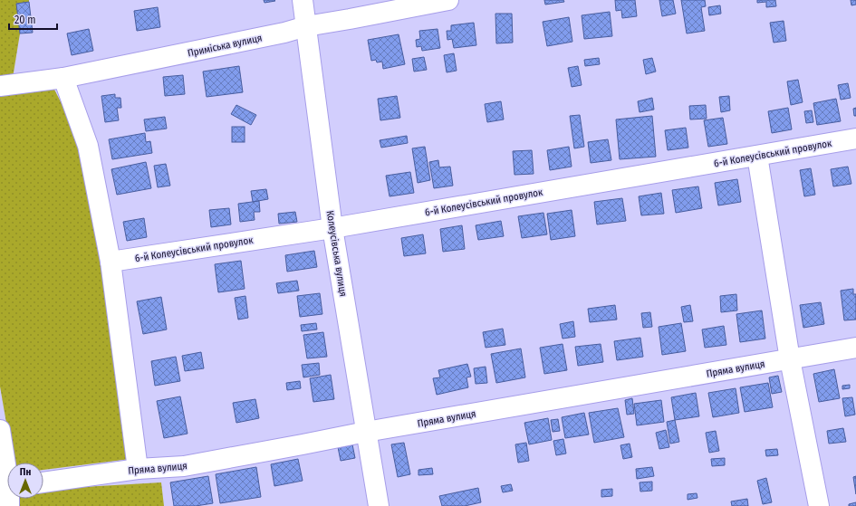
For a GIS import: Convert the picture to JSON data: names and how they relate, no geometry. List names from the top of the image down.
{
  "streets": {
    "street": [
      "Приміська вулиця",
      "6-й Колеусівський провулок",
      "Колеусівська вулиця",
      "Пряма вулиця"
    ]
  },
  "crossings": [
    ["Приміська вулиця", "Колеусівська вулиця"],
    ["6-й Колеусівський провулок", "Колеусівська вулиця"],
    ["Колеусівська вулиця", "Пряма вулиця"]
  ],
  "scale_bar": "20 m",
  "north": "top"
}
